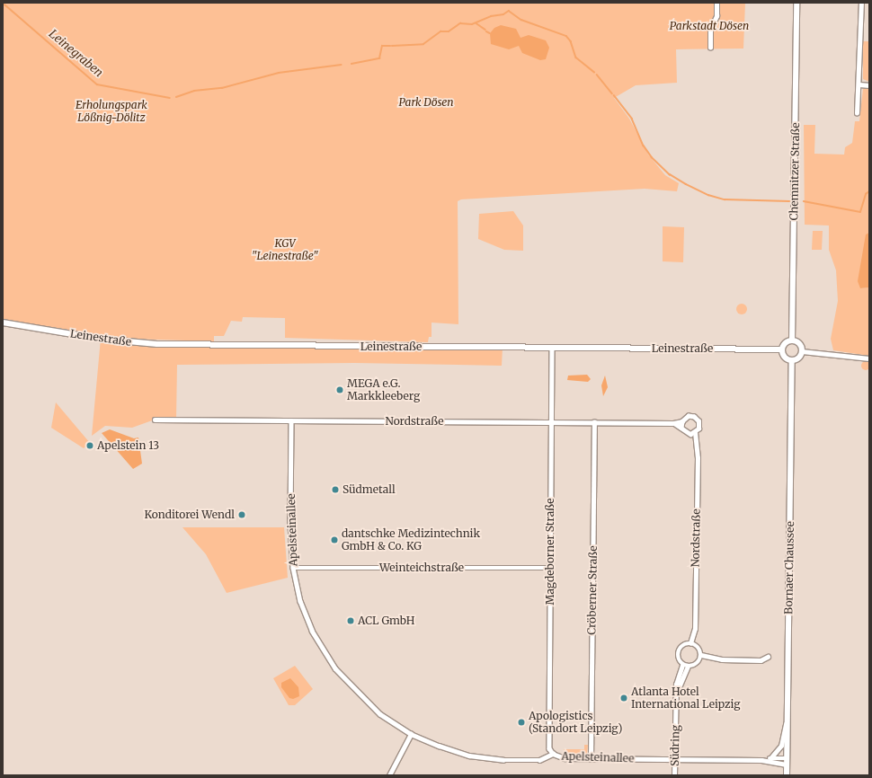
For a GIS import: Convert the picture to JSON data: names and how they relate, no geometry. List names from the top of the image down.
{
  "streets": {
    "main road": ["Chemnitzer Straße", "Leinestraße", "Bornaer Chaussee"],
    "street": [
      "Nordstraße",
      "Apelsteinallee",
      "Magdeborner Straße",
      "Weinteichstraße",
      "Cröberner Straße",
      "Südring"
    ]
  },
  "crossings": [
    ["Chemnitzer Straße", "Leinestraße"],
    ["Chemnitzer Straße", "Bornaer Chaussee"],
    ["Leinestraße", "Magdeborner Straße"],
    ["Leinestraße", "Bornaer Chaussee"],
    ["Nordstraße", "Apelsteinallee"],
    ["Nordstraße", "Magdeborner Straße"],
    ["Nordstraße", "Cröberner Straße"],
    ["Nordstraße", "Südring"],
    ["Apelsteinallee", "Magdeborner Straße"],
    ["Apelsteinallee", "Weinteichstraße"],
    ["Apelsteinallee", "Bornaer Chaussee"],
    ["Apelsteinallee", "Cröberner Straße"],
    ["Apelsteinallee", "Südring"],
    ["Magdeborner Straße", "Weinteichstraße"]
  ],
  "water": ["Leinegraben"],
  "parks": [
    "Parkstadt Dösen",
    "Park Dösen",
    "Erholungspark Lößnig-Dölitz",
    "KGV \"Leinestraße\""
  ],
  "places": [
    "MEGA e.G. Markkleeberg",
    "Apelstein 13",
    "Südmetall",
    "Konditorei Wendl",
    "dantschke Medizintechnik GmbH & Co. KG",
    "ACL GmbH",
    "Atlanta Hotel International Leipzig",
    "Apologistics (Standort Leipzig)"
  ]
}
